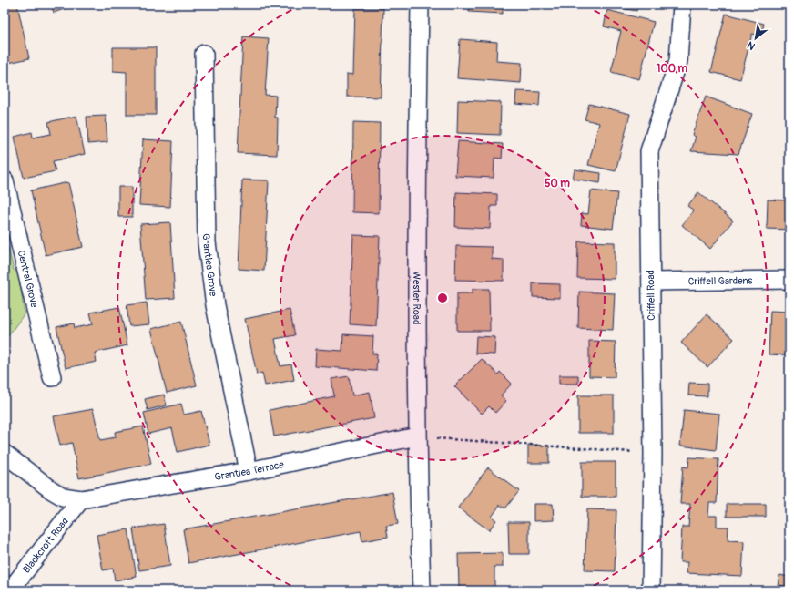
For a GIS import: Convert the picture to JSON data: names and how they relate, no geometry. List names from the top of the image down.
{
  "streets": {
    "street": [
      "Grantlea Grove",
      "Central Grove",
      "Criffell Gardens",
      "Criffell Road",
      "Wester Road",
      "Grantlea Terrace",
      "Blackcroft Road"
    ]
  },
  "crossings": [
    ["Grantlea Grove", "Grantlea Terrace"],
    ["Criffell Gardens", "Criffell Road"],
    ["Wester Road", "Grantlea Terrace"],
    ["Grantlea Terrace", "Blackcroft Road"]
  ],
  "north": "bottom left",
  "rings": ["100 m", "50 m"]
}
